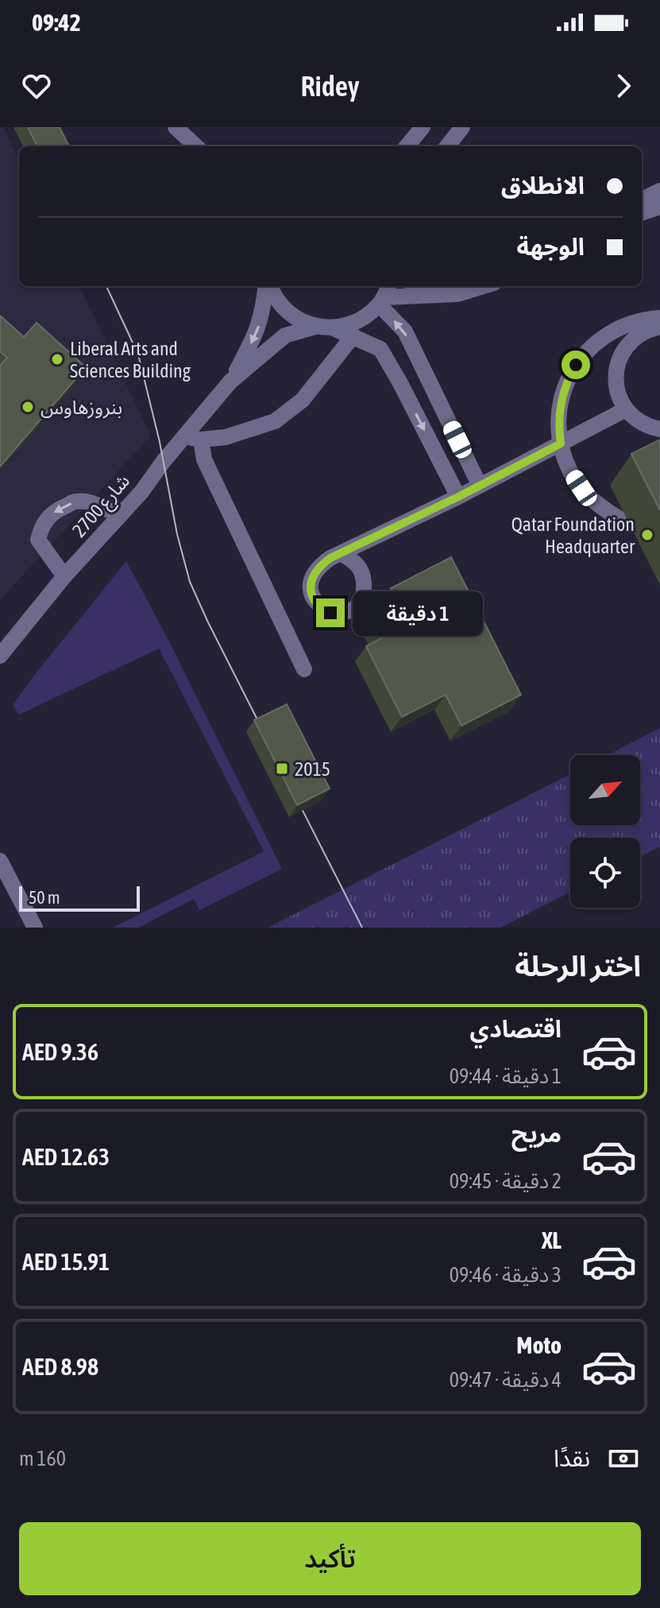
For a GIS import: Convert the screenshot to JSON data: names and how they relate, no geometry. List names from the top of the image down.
{
  "streets": {
    "street": ["شارع 2700"]
  },
  "places": {
    "other": ["Liberal Arts and Sciences Building", "بنروزهاوس", "Qatar Foundation Headquarter"],
    "transit": ["2015"]
  },
  "scale_bar": "50 m",
  "north": "top right",
  "page": {
    "status": "09:42",
    "header": "Ridey",
    "banner": ["الانطلاق", "الوجهة"],
    "bubble": "1 دقيقة",
    "scale": "50 m",
    "heading": "اختر الرحلة",
    "list": [
      {
        "name": "اقتصادي",
        "note": "1 دقيقة · 09:44",
        "value": "AED 9.36"
      },
      {
        "name": "مريح",
        "note": "2 دقيقة · 09:45",
        "value": "AED 12.63"
      },
      {
        "name": "XL",
        "note": "3 دقيقة · 09:46",
        "value": "AED 15.91"
      },
      {
        "name": "Moto",
        "note": "4 دقيقة · 09:47",
        "value": "AED 8.98"
      }
    ],
    "pay": ["نقدًا", "160 m"],
    "buttons": "تأكيد"
  }
}
